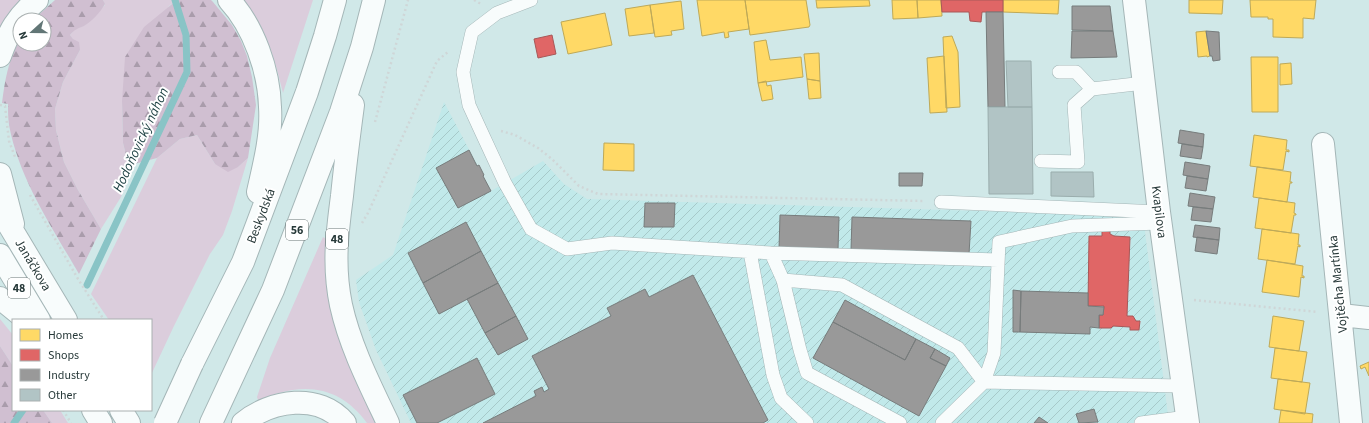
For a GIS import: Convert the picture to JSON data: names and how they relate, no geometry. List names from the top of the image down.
{
  "streets": {
    "main road": [
      "Kvapilova",
      "Beskydská",
      "56",
      "48",
      "Janáčkova",
      "Vojtěcha Martínka"
    ]
  },
  "crossings": [
    ["56", "48"],
    ["48", "Janáčkova"]
  ],
  "water": ["Hodoňovický náhon"],
  "legend": [
    "Homes",
    "Shops",
    "Industry",
    "Other"
  ],
  "north": "left"
}
